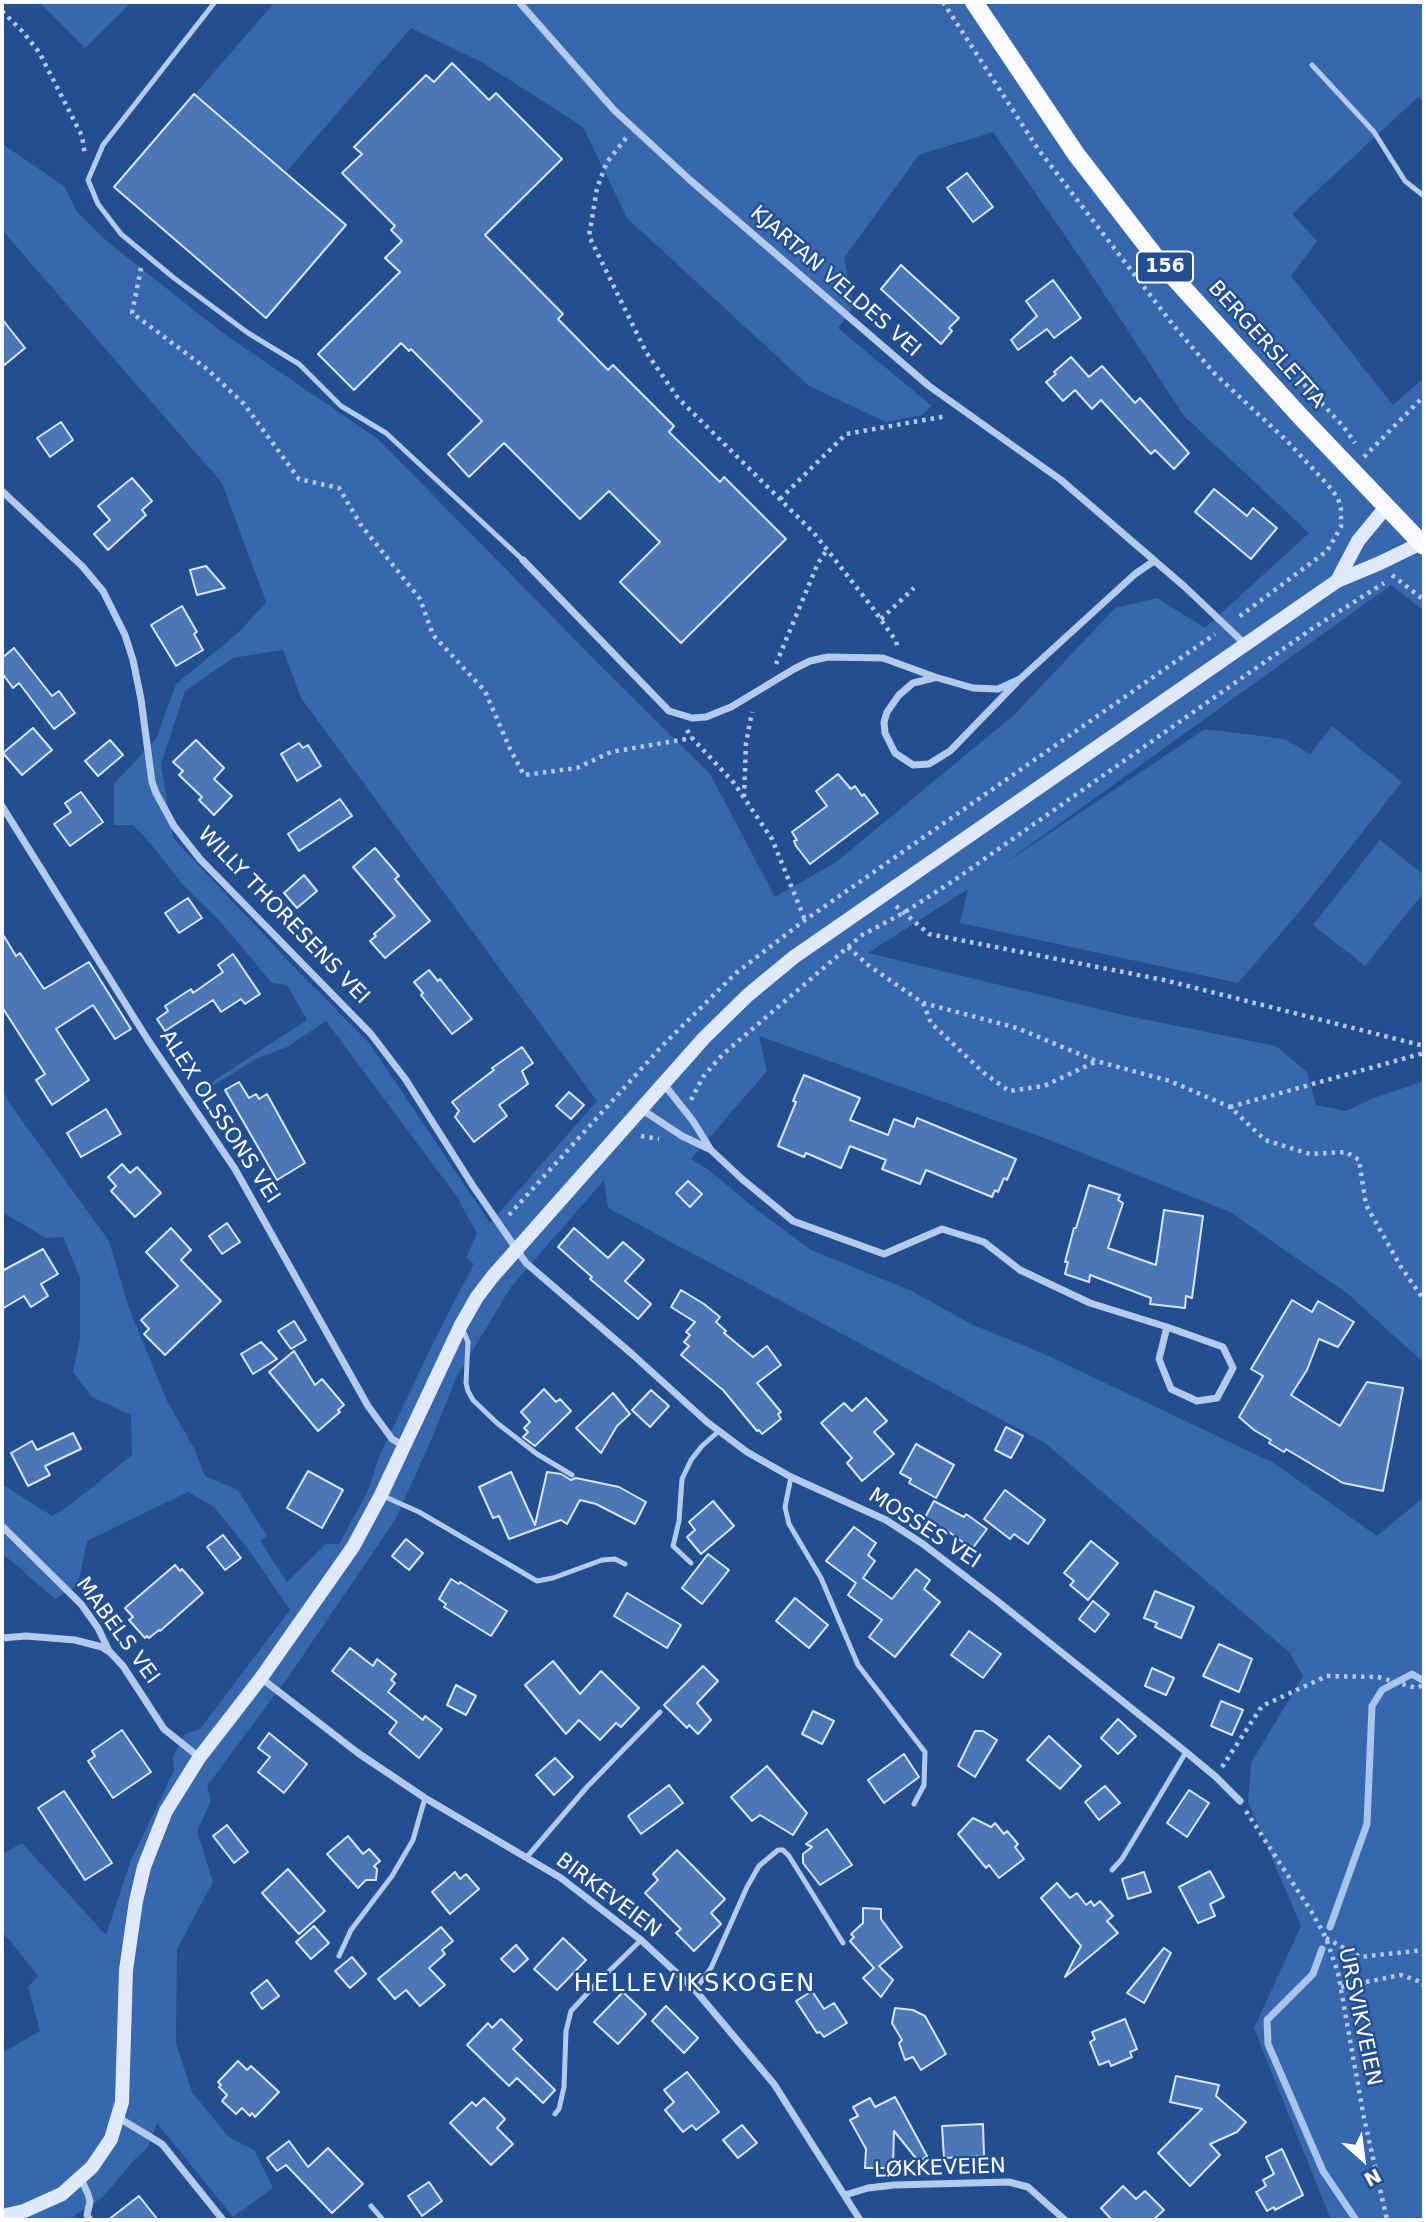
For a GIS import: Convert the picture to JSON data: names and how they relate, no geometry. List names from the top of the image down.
{
  "streets": {
    "main road": ["156", "BERGERSLETTA"],
    "street": [
      "KJARTAN VELDES VEI",
      "WILLY THORESENS VEI",
      "ALEX OLSSONS VEI",
      "MOSSES VEI",
      "MABELS VEI",
      "BIRKEVEIEN",
      "LØKKEVEIEN"
    ],
    "path": ["URSVIKVEIEN"]
  },
  "crossings": [
    ["156", "BERGERSLETTA"],
    ["WILLY THORESENS VEI", "MOSSES VEI"],
    ["MOSSES VEI", "URSVIKVEIEN"],
    ["BIRKEVEIEN", "LØKKEVEIEN"]
  ],
  "districts": ["HELLEVIKSKOGEN"],
  "north": "bottom right"
}
